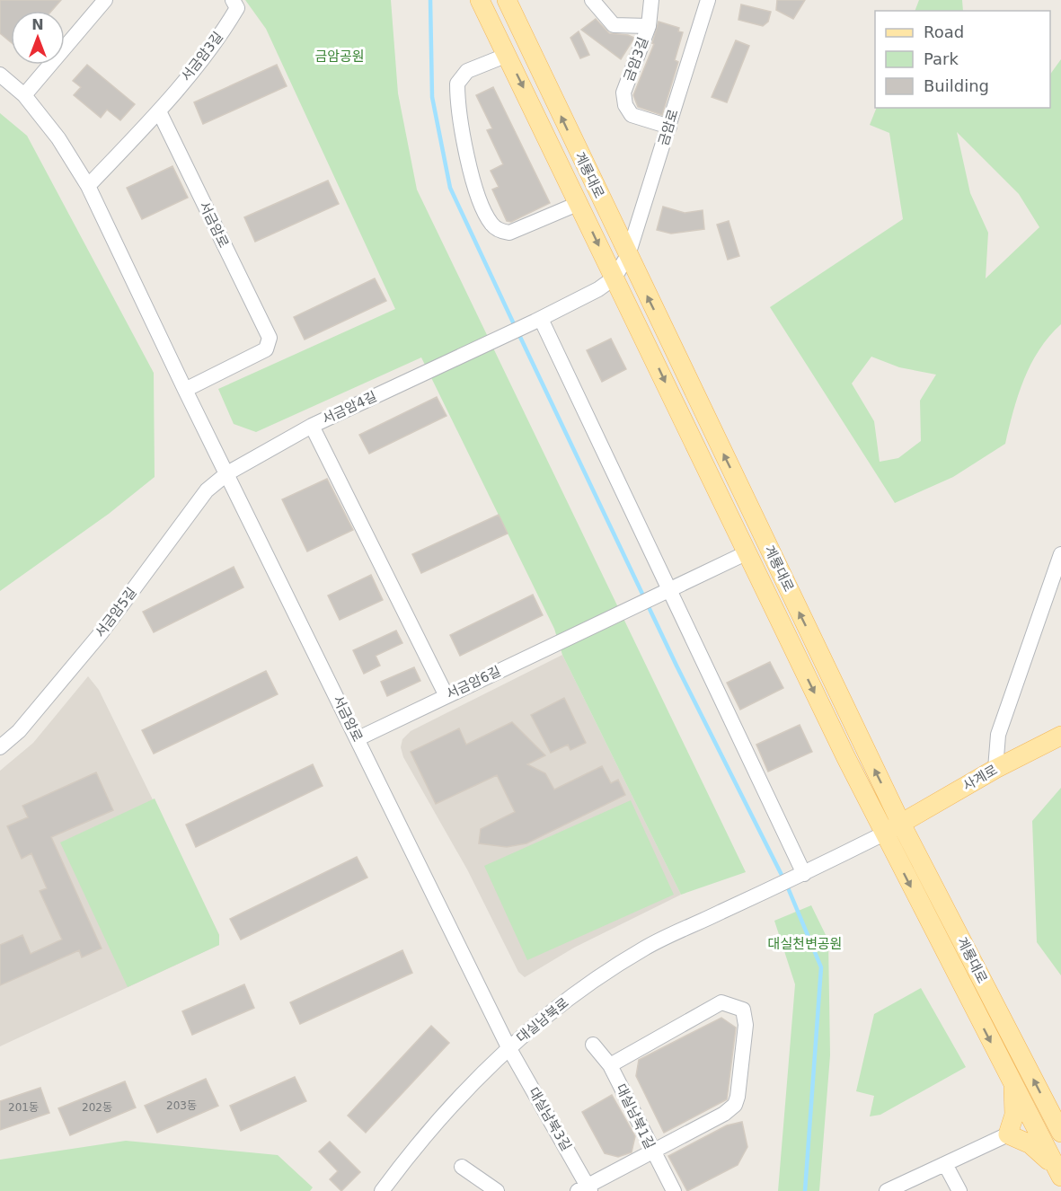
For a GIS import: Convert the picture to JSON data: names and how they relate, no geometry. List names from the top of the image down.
{
  "streets": {
    "main road": ["계룡대로", "사계로"],
    "street": [
      "서금암3길",
      "금암3길",
      "금암로",
      "서금암로",
      "서금암4길",
      "서금암5길",
      "서금암6길",
      "대실남북로",
      "대실남북1길",
      "대실남북3길"
    ]
  },
  "crossings": [
    ["서금암3길", "서금암로"],
    ["금암3길", "금암로"],
    ["금암로", "계룡대로"],
    ["계룡대로", "사계로"],
    ["서금암로", "서금암4길"],
    ["서금암로", "서금암5길"],
    ["서금암로", "서금암6길"],
    ["서금암로", "대실남북로"],
    ["서금암로", "대실남북3길"],
    ["서금암4길", "서금암5길"],
    ["대실남북로", "대실남북3길"]
  ],
  "parks": ["금암공원", "대실천변공원"],
  "house_numbers": ["203동", "201동", "202동"],
  "legend": ["Road", "Park", "Building"],
  "north": "top"
}
